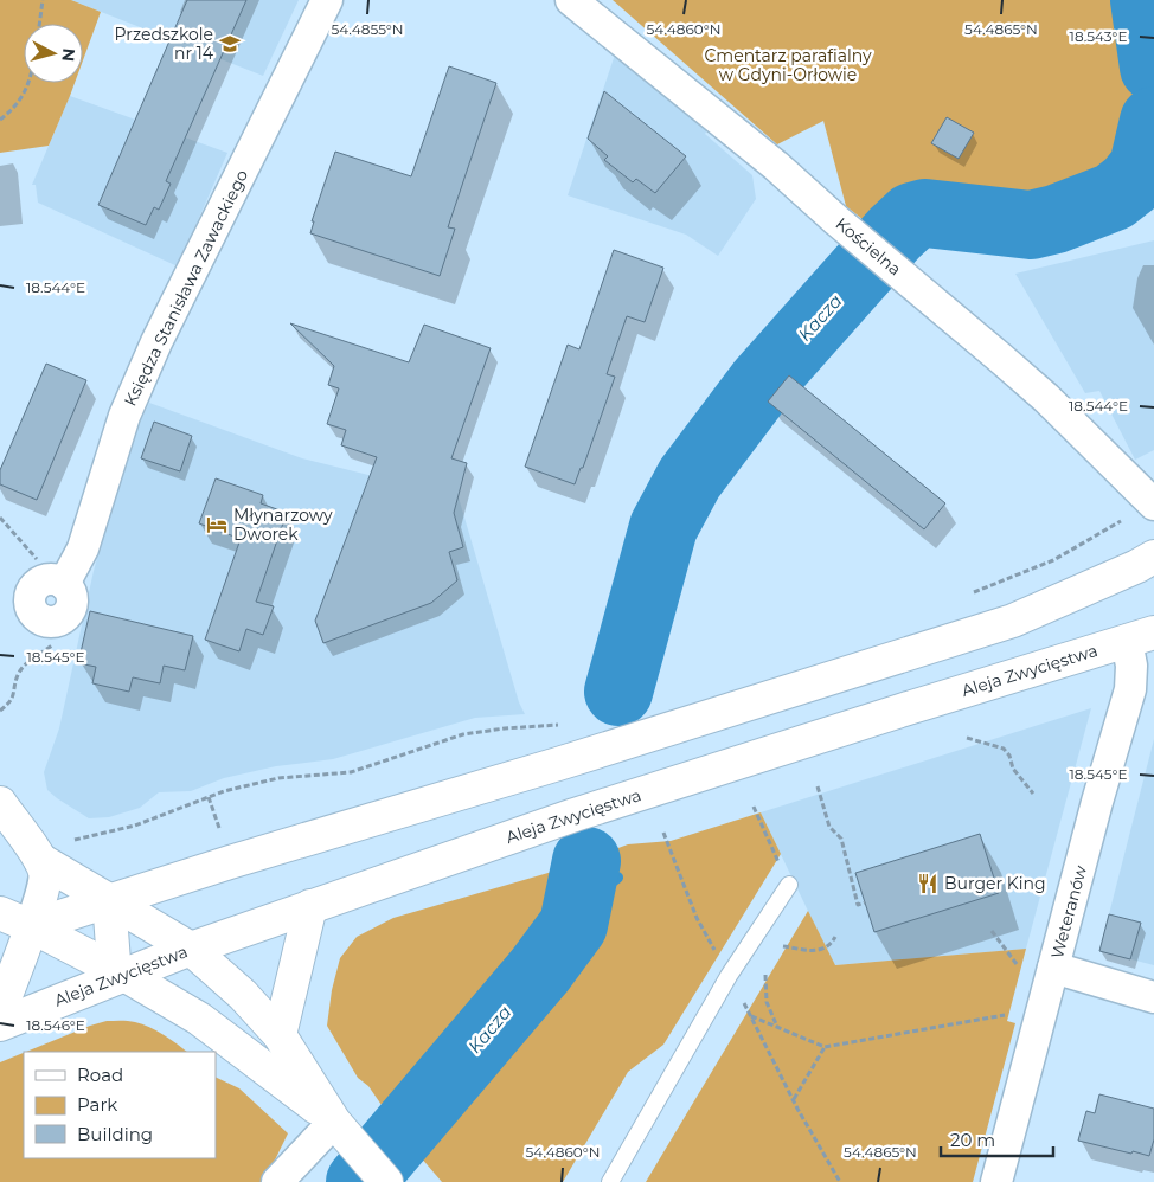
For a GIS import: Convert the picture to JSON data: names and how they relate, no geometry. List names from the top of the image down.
{
  "streets": {
    "main road": ["Aleja Zwycięstwa"],
    "street": ["Kościelna", "Księdza Stanisława Zawackiego", "Weteranów"]
  },
  "crossings": [
    ["Aleja Zwycięstwa", "Weteranów"]
  ],
  "water": ["Kacza"],
  "parks": ["Cmentarz parafialny w Gdyni-Orłowie"],
  "places": {
    "school or university": ["Przedszkole nr 14"],
    "hotel": ["Młynarzowy Dworek"],
    "restaurant": ["Burger King"]
  },
  "legend": ["Road", "Park", "Building"],
  "scale_bar": "20 m",
  "north": "right",
  "coordinates": [
    "54.4855°N",
    "54.4860°N",
    "54.4865°N",
    "18.543°E",
    "18.544°E",
    "18.545°E",
    "18.546°E"
  ]
}
